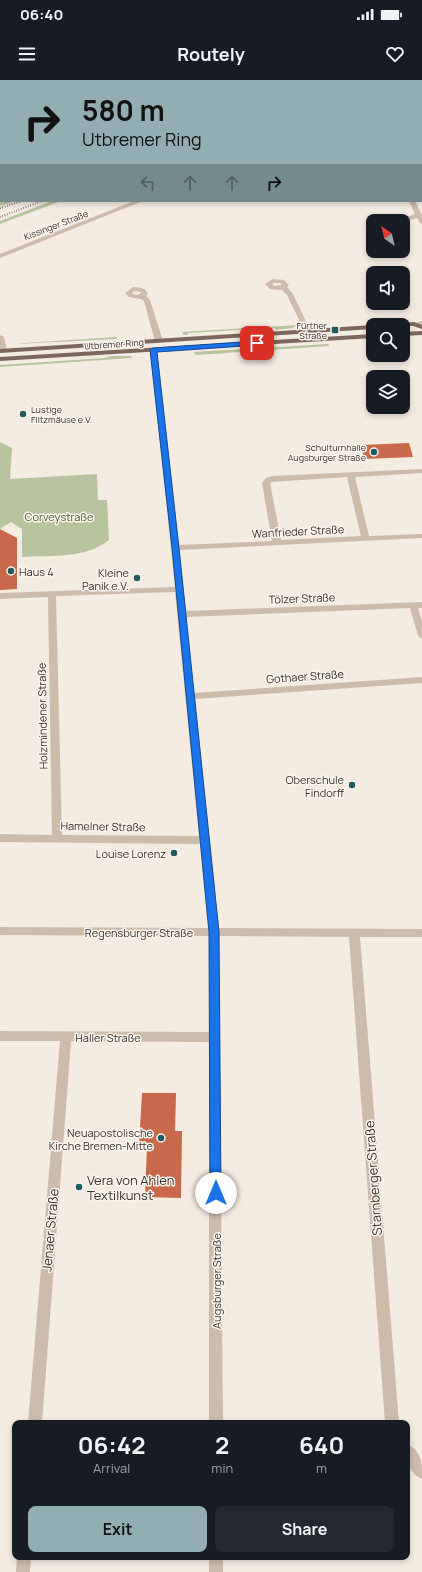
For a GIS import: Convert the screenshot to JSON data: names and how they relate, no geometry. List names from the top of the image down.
{
  "streets": {
    "main road": ["Utbremer Ring"],
    "street": [
      "Kissinger Straße",
      "Wanfrieder Straße",
      "Tölzer Straße",
      "Gothaer Straße",
      "Holzmindener Straße",
      "Hamelner Straße",
      "Regensburger Straße",
      "Haller Straße",
      "Starnberger Straße",
      "Jenaer Straße",
      "Augsburger Straße"
    ]
  },
  "crossings": [
    ["Utbremer Ring", "Augsburger Straße"],
    ["Wanfrieder Straße", "Augsburger Straße"],
    ["Tölzer Straße", "Augsburger Straße"],
    ["Gothaer Straße", "Augsburger Straße"],
    ["Holzmindener Straße", "Hamelner Straße"],
    ["Hamelner Straße", "Augsburger Straße"],
    ["Regensburger Straße", "Starnberger Straße"],
    ["Regensburger Straße", "Augsburger Straße"],
    ["Haller Straße", "Jenaer Straße"],
    ["Haller Straße", "Augsburger Straße"]
  ],
  "parks": ["Corveystraße"],
  "places": {
    "transit": ["Fürther Straße"],
    "other": [
      "Lustige Flitzmäuse e.V.",
      "Schulturnhalle Augsburger Straße",
      "Haus 4",
      "Kleine Panik e.V.",
      "Oberschule Findorff",
      "Louise Lorenz",
      "Neuapostolische Kirche Bremen-Mitte",
      "Vera von Ahlen Textilkunst"
    ]
  },
  "north": "top left",
  "page": {
    "status": "06:40",
    "header": "Routely",
    "turn": ["580 m", "Utbremer Ring"],
    "eta": [
      "06:42",
      "Arrival",
      "2",
      "min",
      "640",
      "m"
    ],
    "buttons": ["Exit", "Share"]
  }
}
